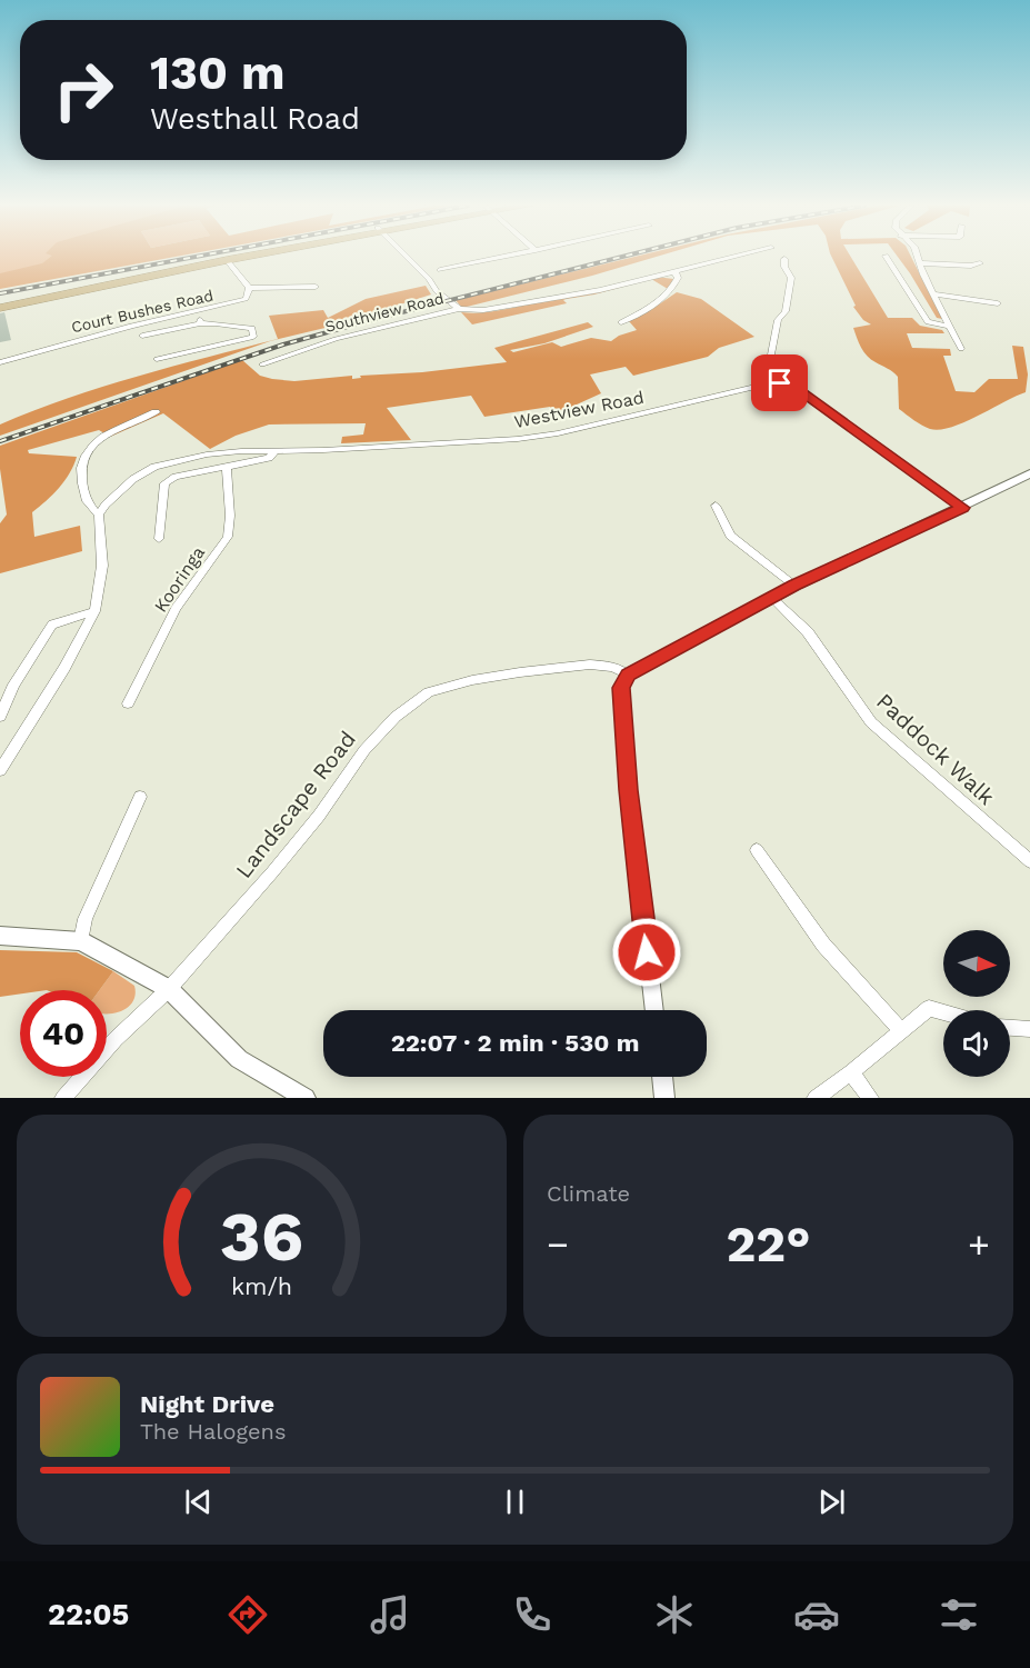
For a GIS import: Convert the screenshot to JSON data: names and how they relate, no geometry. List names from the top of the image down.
{
  "streets": {
    "street": [
      "Court Bushes Road",
      "Southview Road",
      "Westview Road",
      "Kooringa",
      "Paddock Walk",
      "Landscape Road"
    ]
  },
  "north": "right",
  "page": {
    "turn": ["130 m", "Westhall Road"],
    "limit": "40",
    "trip": "22:07 · 2 min · 530 m",
    "tile": "Climate",
    "heat": ["−", "22°", "+"],
    "song": ["Night Drive", "The Halogens"],
    "tabs": "22:05",
    "gauge": ["36", "km/h"]
  }
}
